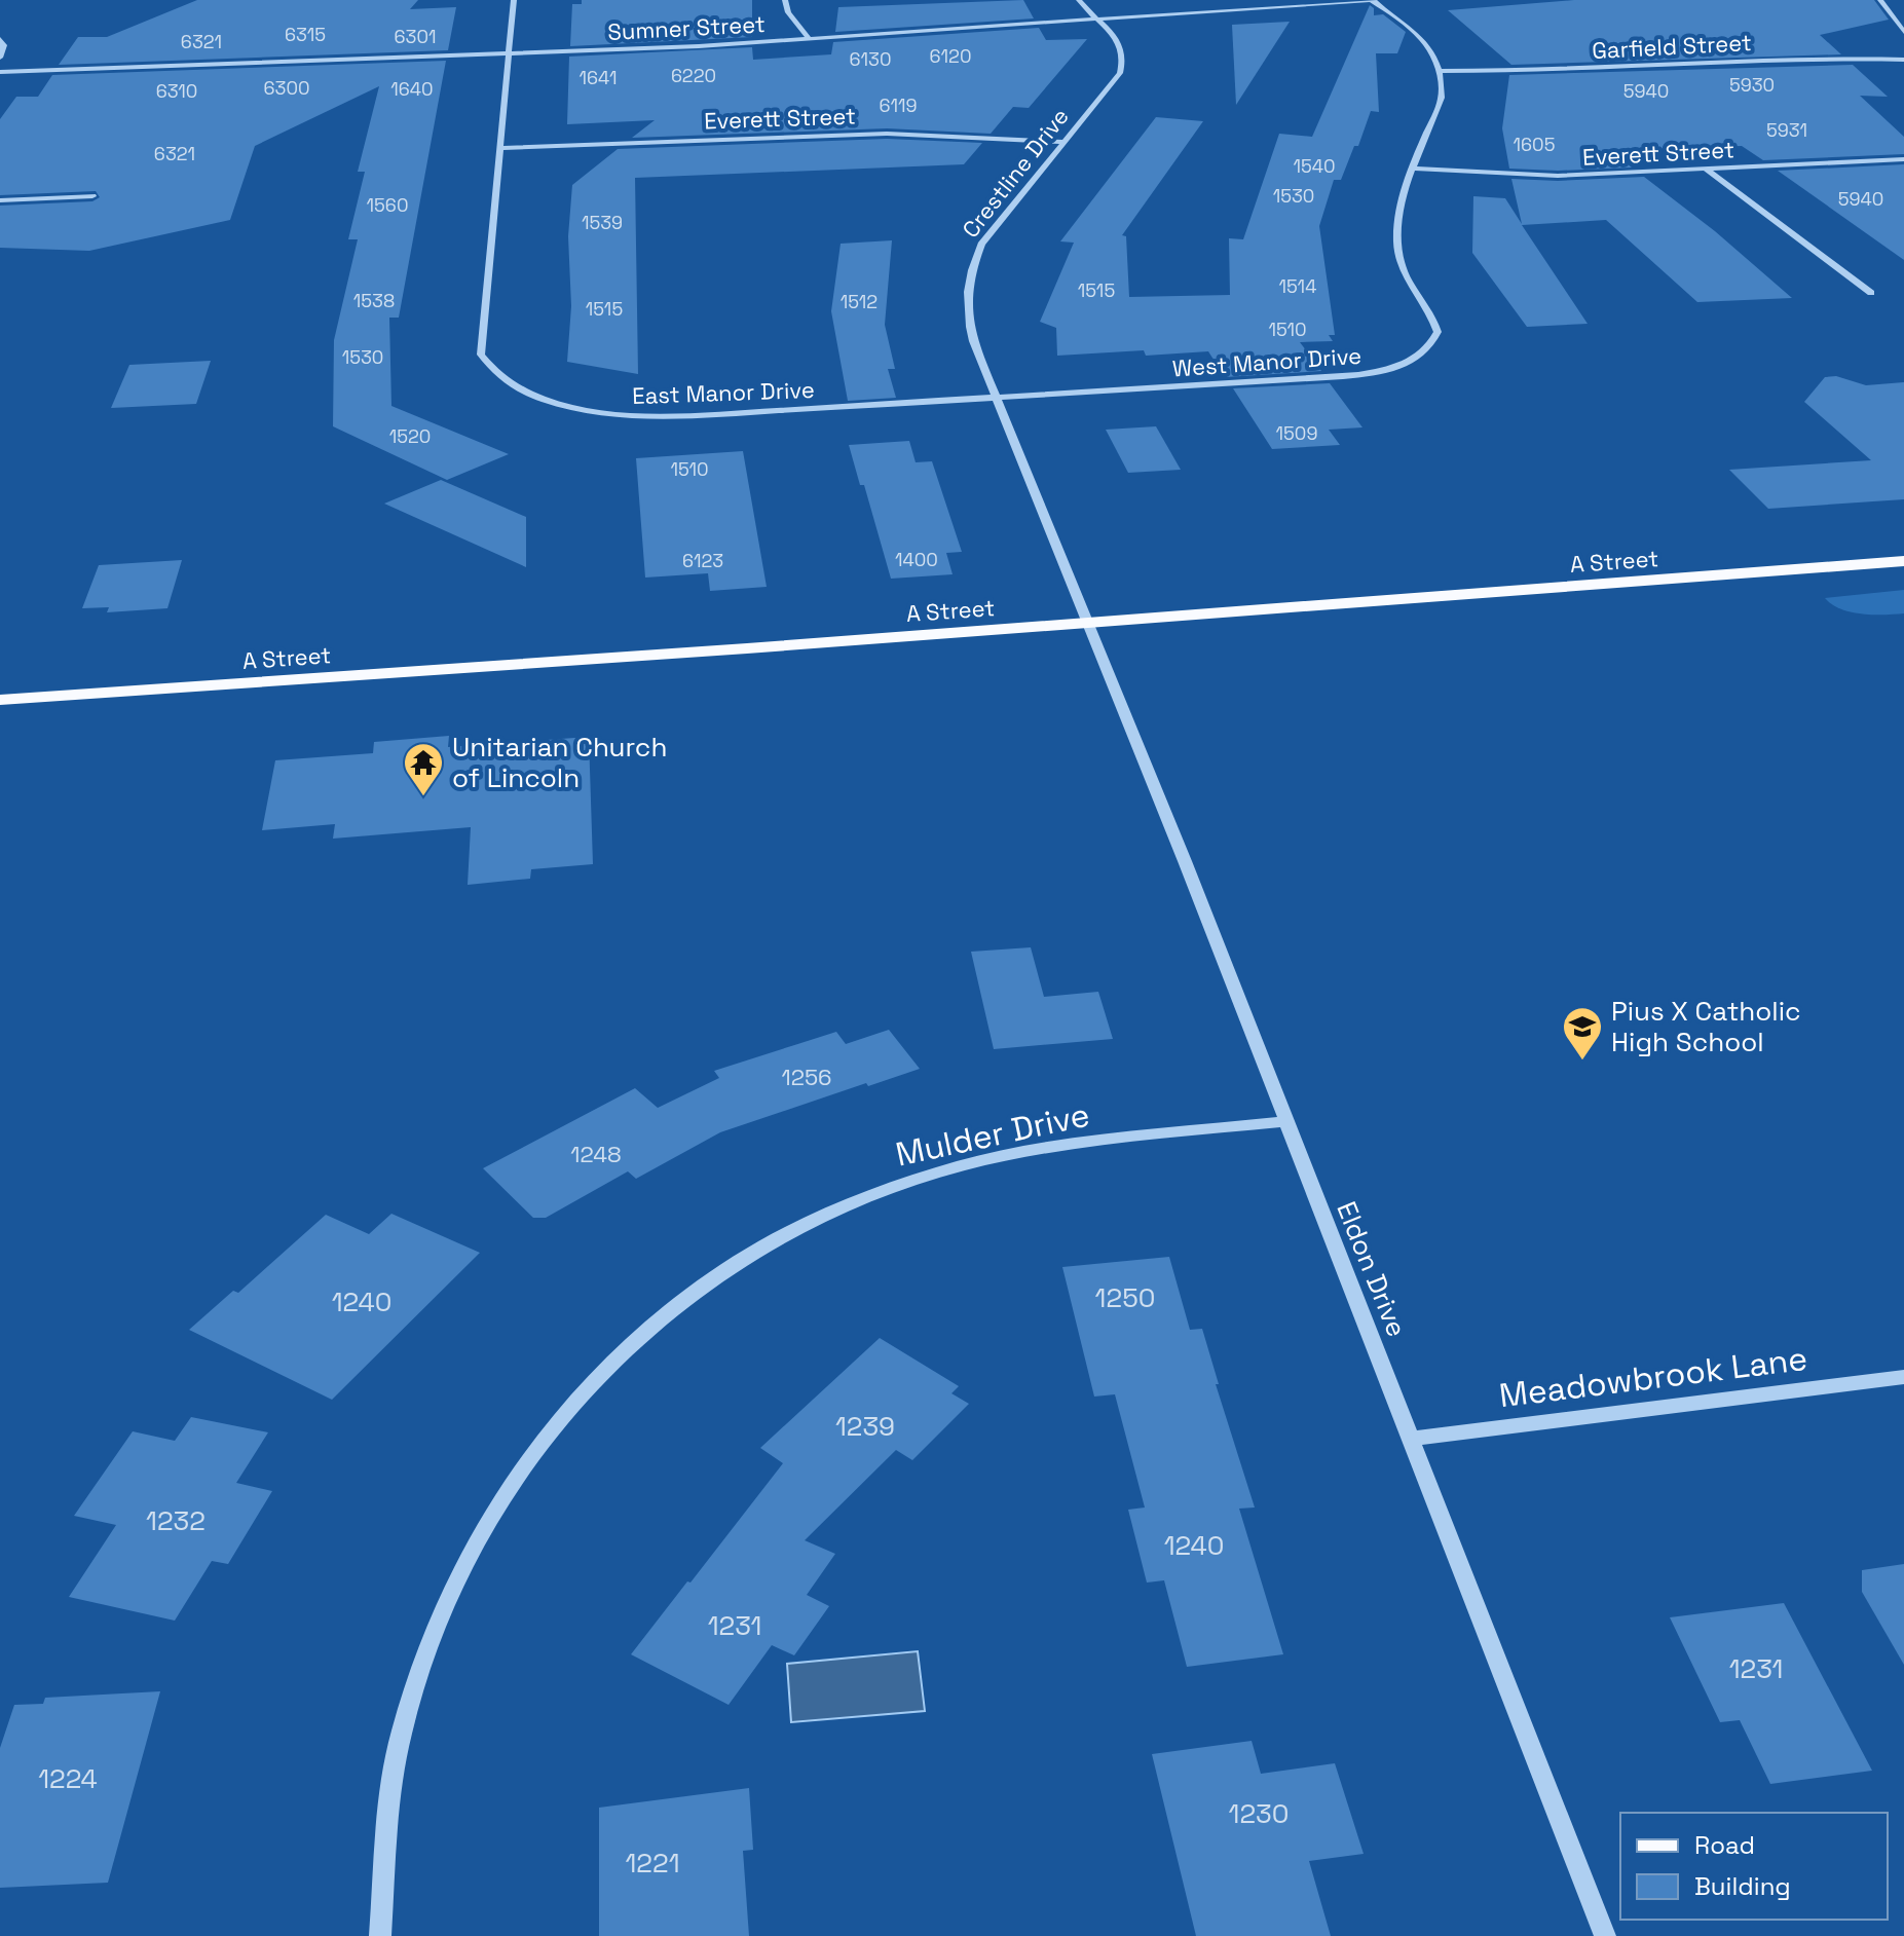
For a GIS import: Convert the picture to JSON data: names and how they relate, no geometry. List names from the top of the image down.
{
  "streets": {
    "main road": ["A Street"],
    "street": [
      "Sumner Street",
      "Garfield Street",
      "Everett Street",
      "Crestline Drive",
      "West Manor Drive",
      "East Manor Drive",
      "Mulder Drive",
      "Eldon Drive",
      "Meadowbrook Lane"
    ]
  },
  "crossings": [
    ["Sumner Street", "Crestline Drive"],
    ["Sumner Street", "East Manor Drive"],
    ["Garfield Street", "West Manor Drive"],
    ["Everett Street", "Crestline Drive"],
    ["Everett Street", "West Manor Drive"],
    ["Everett Street", "East Manor Drive"],
    ["Crestline Drive", "West Manor Drive"],
    ["Crestline Drive", "East Manor Drive"],
    ["Crestline Drive", "A Street"],
    ["Crestline Drive", "Eldon Drive"],
    ["West Manor Drive", "East Manor Drive"],
    ["A Street", "Eldon Drive"],
    ["Mulder Drive", "Eldon Drive"],
    ["Eldon Drive", "Meadowbrook Lane"]
  ],
  "places": {
    "temple": ["Unitarian Church of Lincoln"],
    "school or university": ["Pius X Catholic High School"]
  },
  "house_numbers": [
    "6315",
    "6301",
    "6321",
    "6120",
    "6130",
    "6220",
    "1641",
    "5930",
    "6300",
    "1640",
    "6310",
    "5940",
    "6119",
    "5931",
    "1605",
    "6321",
    "1540",
    "1530",
    "5940",
    "1560",
    "1539",
    "1514",
    "1515",
    "1538",
    "1512",
    "1515",
    "1510",
    "1530",
    "1509",
    "1520",
    "1510",
    "1400",
    "6123",
    "1256",
    "1248",
    "1250",
    "1240",
    "1239",
    "1232",
    "1240",
    "1231",
    "1231",
    "1224",
    "1230",
    "1221"
  ],
  "legend": ["Road", "Building"]
}
